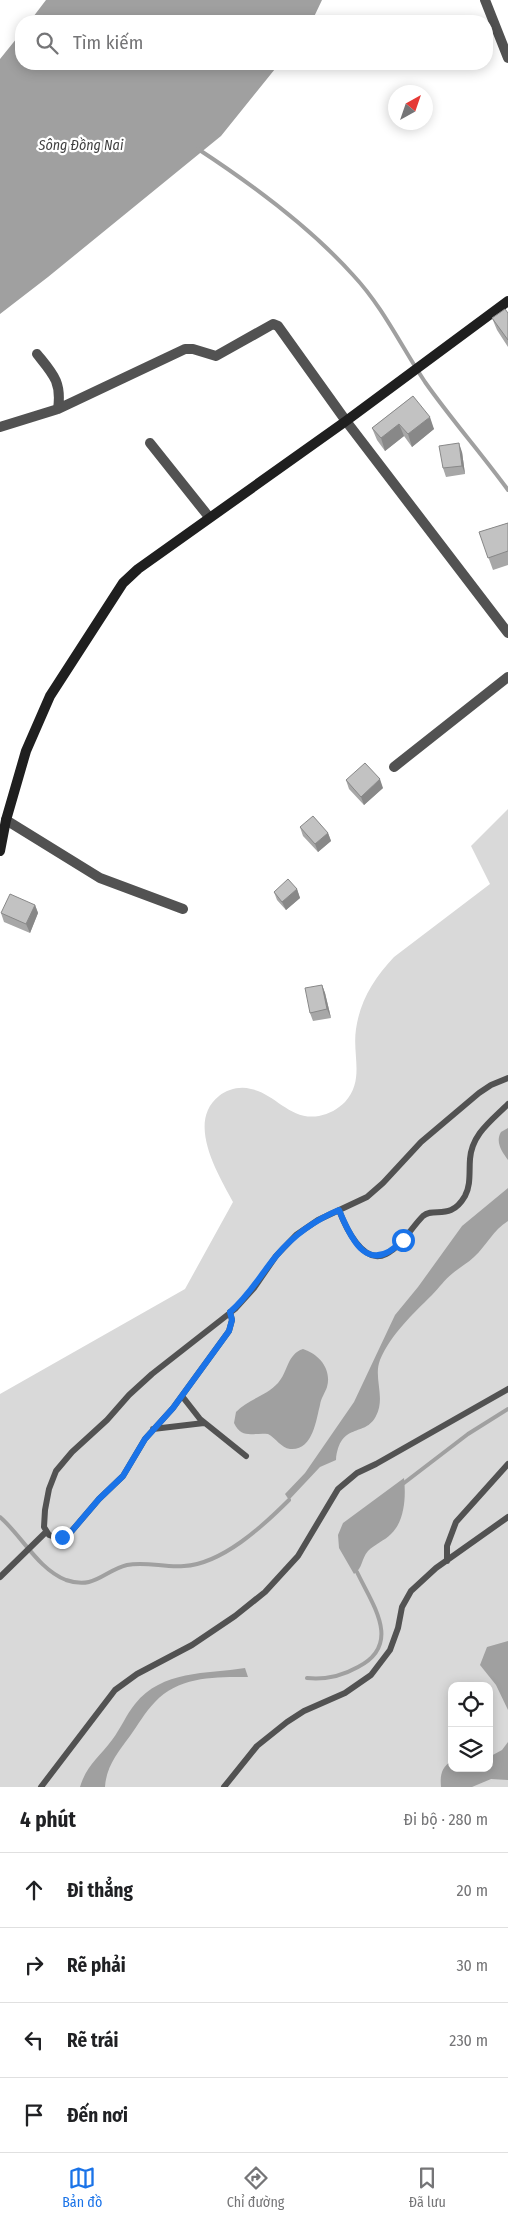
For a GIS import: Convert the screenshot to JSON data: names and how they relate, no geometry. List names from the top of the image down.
{
  "water": ["Sông Đồng Nai"],
  "north": "top right",
  "page": {
    "search": "Tìm kiếm",
    "heading": ["4 phút", "Đi bộ · 280 m"],
    "list": [
      ["Đi thẳng", "20 m"],
      ["Rẽ phải", "30 m"],
      ["Rẽ trái", "230 m"],
      "Đến nơi"
    ],
    "nav": ["Bản đồ", "Chỉ đường", "Đã lưu"]
  }
}
